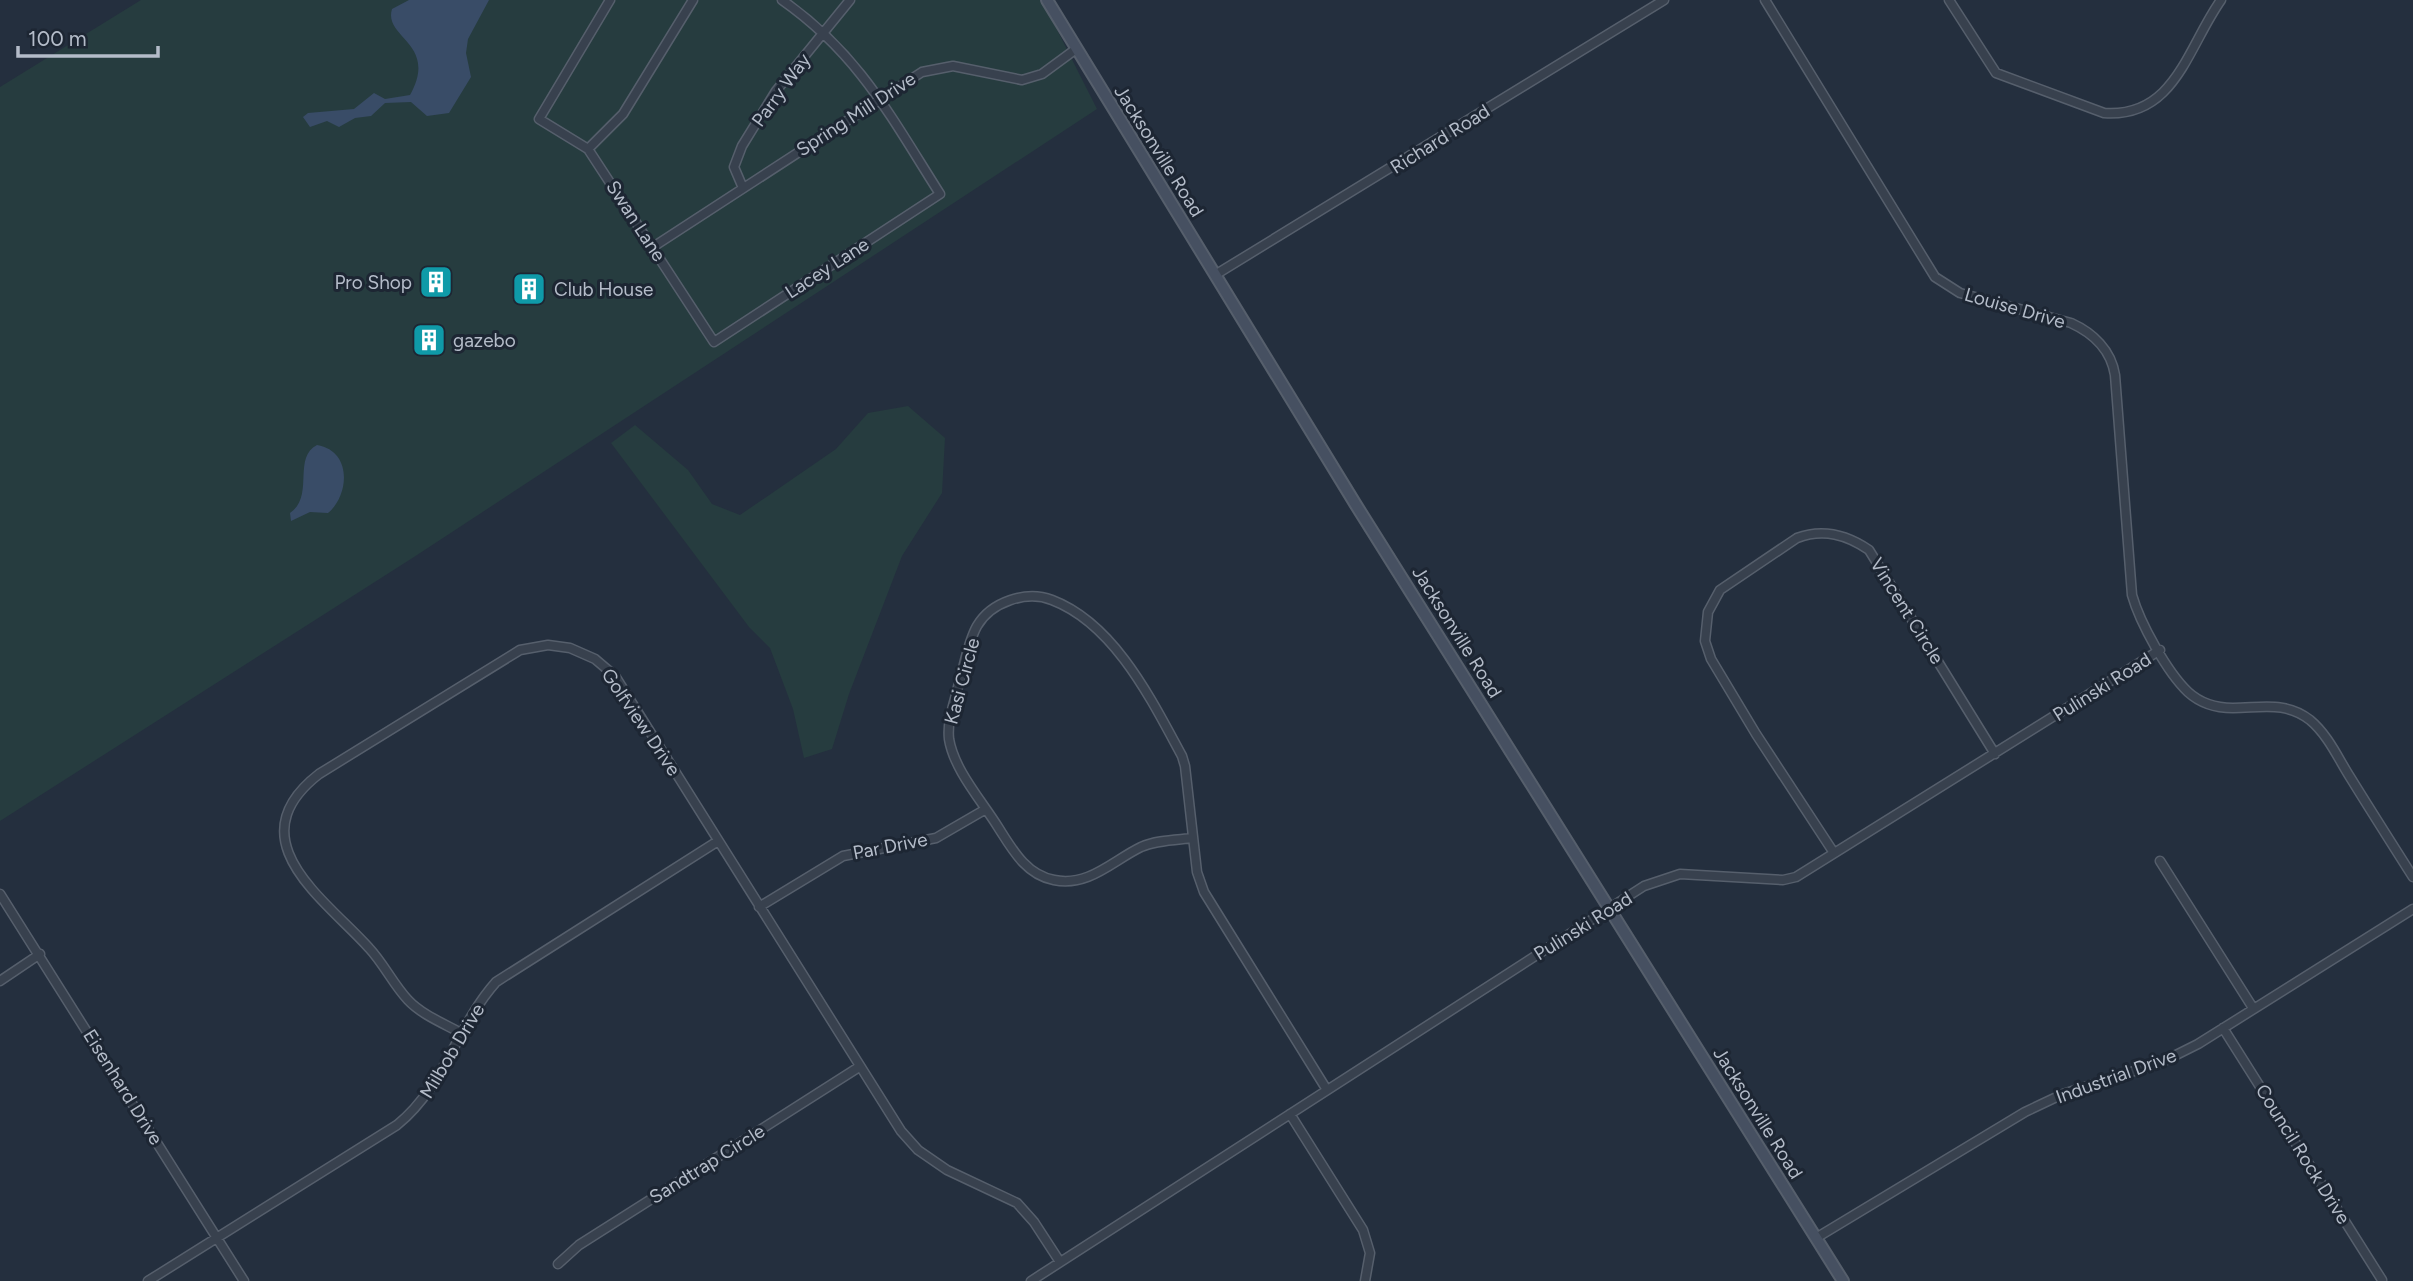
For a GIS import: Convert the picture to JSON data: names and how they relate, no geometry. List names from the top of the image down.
{
  "streets": {
    "main road": ["Jacksonville Road"],
    "street": [
      "Parry Way",
      "Spring Mill Drive",
      "Richard Road",
      "Swan Lane",
      "Lacey Lane",
      "Louise Drive",
      "Vincent Circle",
      "Kasi Circle",
      "Pulinski Road",
      "Golfview Drive",
      "Par Drive",
      "Milbob Drive",
      "Industrial Drive",
      "Eisenhard Drive",
      "Council Rock Drive",
      "Sandtrap Circle"
    ]
  },
  "crossings": [
    ["Parry Way", "Spring Mill Drive"],
    ["Spring Mill Drive", "Jacksonville Road"],
    ["Spring Mill Drive", "Swan Lane"],
    ["Spring Mill Drive", "Lacey Lane"],
    ["Richard Road", "Jacksonville Road"],
    ["Jacksonville Road", "Pulinski Road"],
    ["Jacksonville Road", "Industrial Drive"],
    ["Swan Lane", "Lacey Lane"],
    ["Louise Drive", "Pulinski Road"],
    ["Vincent Circle", "Pulinski Road"],
    ["Kasi Circle", "Pulinski Road"],
    ["Kasi Circle", "Par Drive"],
    ["Pulinski Road", "Golfview Drive"],
    ["Golfview Drive", "Par Drive"],
    ["Golfview Drive", "Milbob Drive"],
    ["Golfview Drive", "Sandtrap Circle"],
    ["Milbob Drive", "Eisenhard Drive"],
    ["Industrial Drive", "Council Rock Drive"]
  ],
  "places": {
    "building": ["Pro Shop", "Club House", "gazebo"]
  },
  "scale_bar": "100 m"
}
